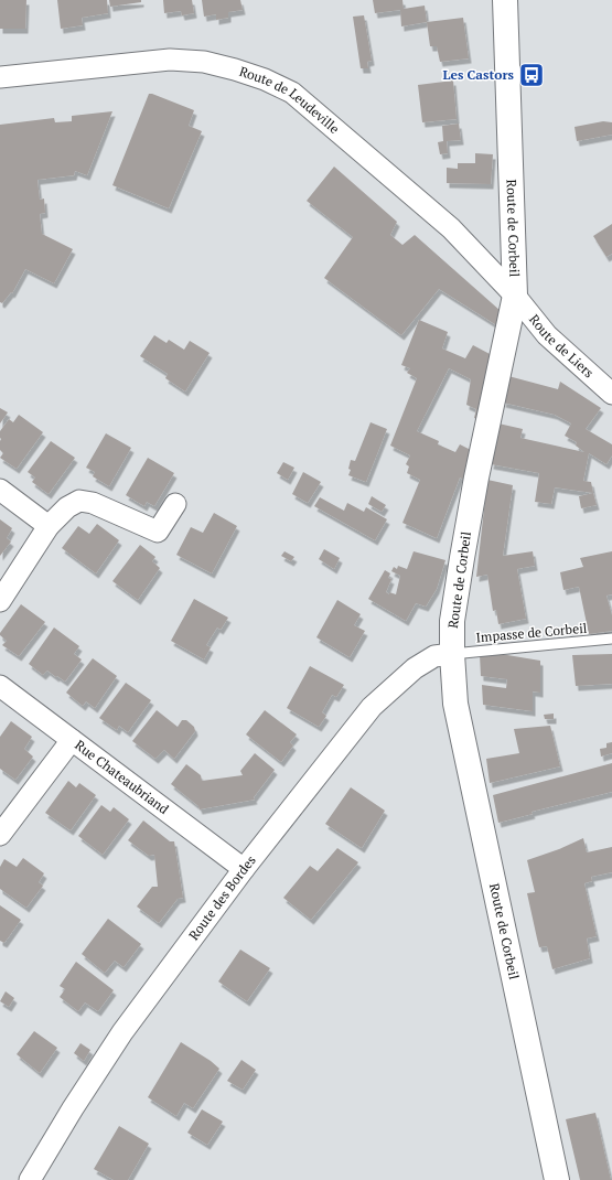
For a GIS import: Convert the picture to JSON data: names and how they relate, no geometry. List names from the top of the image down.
{
  "streets": {
    "street": [
      "Route de Leudeville",
      "Route de Corbeil",
      "Route de Liers",
      "Rue Chateaubriand",
      "Route des Bordes"
    ],
    "lane": ["Impasse de Corbeil"]
  },
  "crossings": [
    ["Route de Leudeville", "Route de Corbeil"],
    ["Route de Leudeville", "Route de Liers"],
    ["Route de Corbeil", "Route de Liers"],
    ["Route de Corbeil", "Impasse de Corbeil"],
    ["Route de Corbeil", "Route des Bordes"],
    ["Impasse de Corbeil", "Route des Bordes"],
    ["Rue Chateaubriand", "Route des Bordes"]
  ],
  "places": {
    "bus stop": ["Les Castors"]
  }
}
